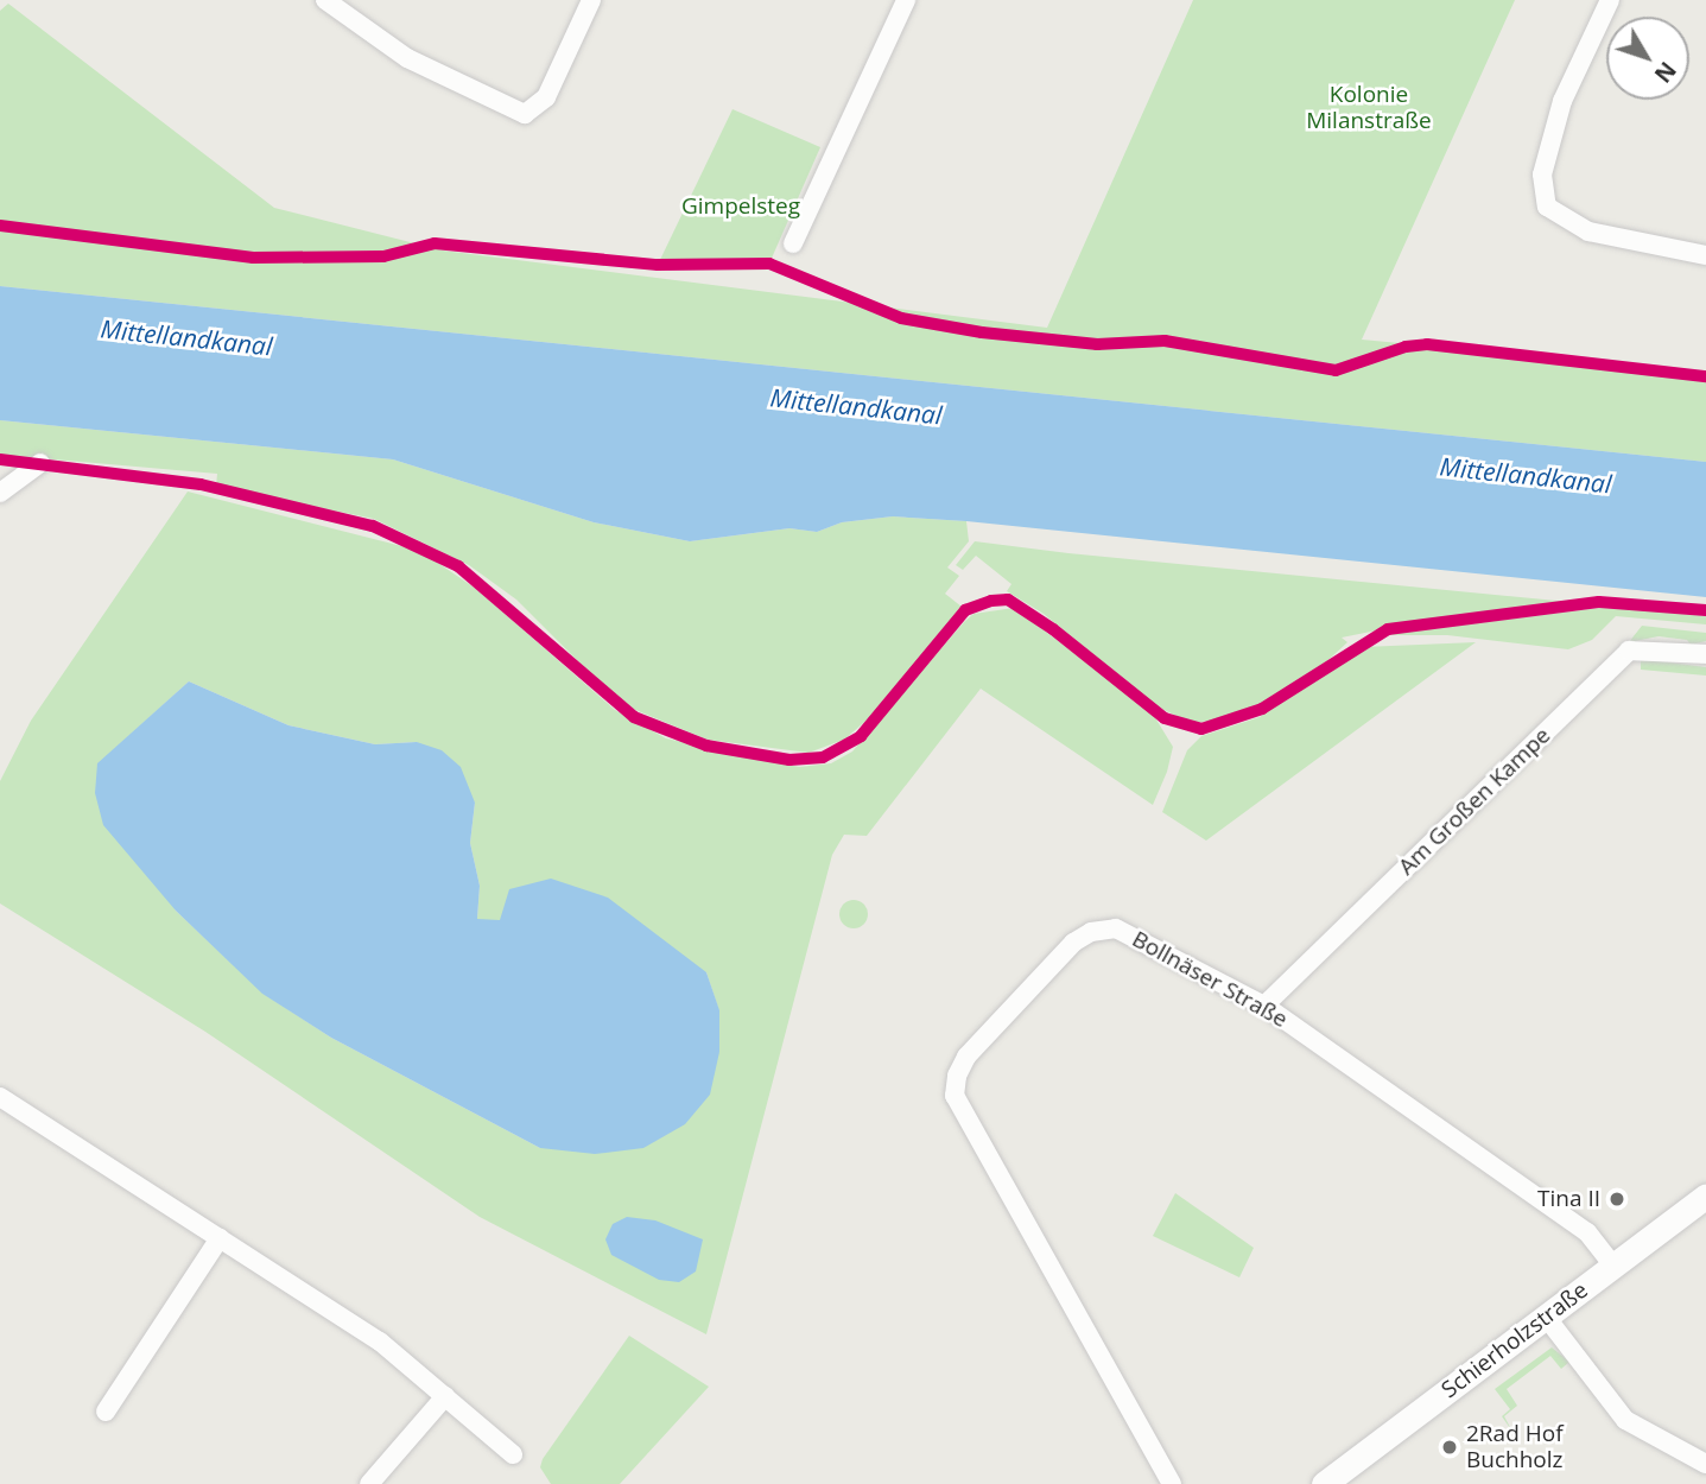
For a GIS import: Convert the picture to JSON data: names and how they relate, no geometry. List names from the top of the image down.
{
  "streets": {
    "street": ["Am Großen Kampe", "Bollnäser Straße", "Schierholzstraße"]
  },
  "crossings": [
    ["Am Großen Kampe", "Bollnäser Straße"],
    ["Bollnäser Straße", "Schierholzstraße"]
  ],
  "water": ["Mittellandkanal"],
  "parks": ["Kolonie Milanstraße", "Gimpelsteg"],
  "places": ["Tina II", "2Rad Hof Buchholz"],
  "north": "bottom right"
}
